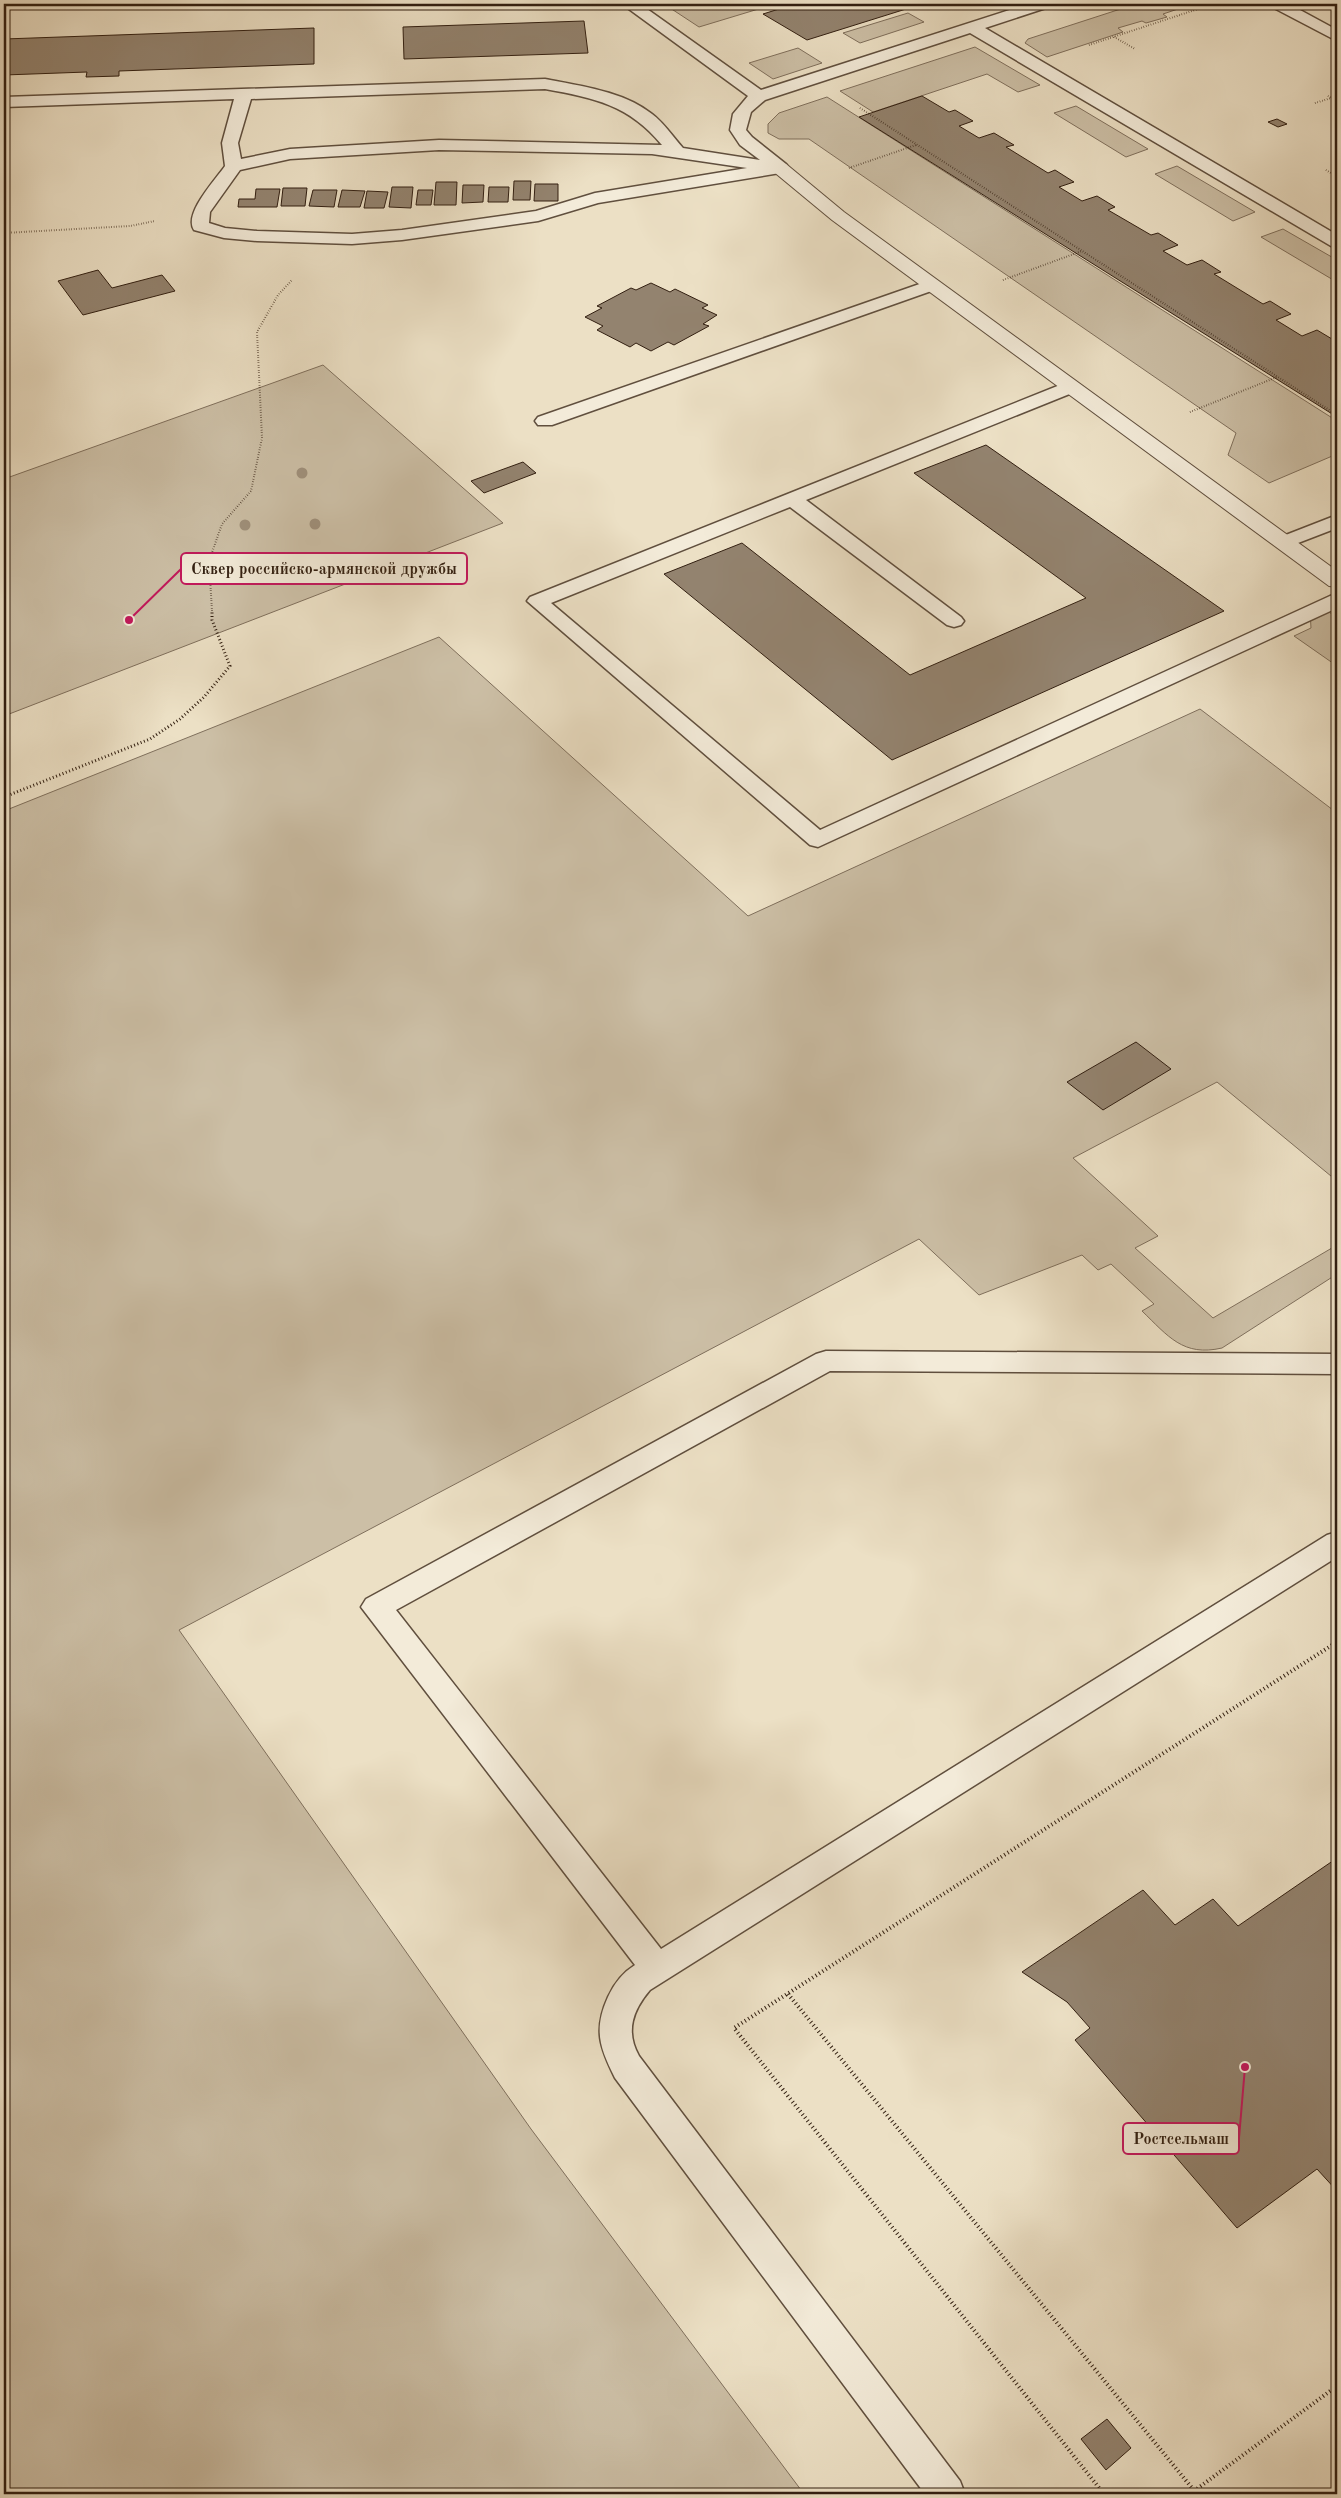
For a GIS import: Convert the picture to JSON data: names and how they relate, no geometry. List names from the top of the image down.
{
  "places": ["Сквер российско-армянской дружбы", "Ростсельмаш"]
}
